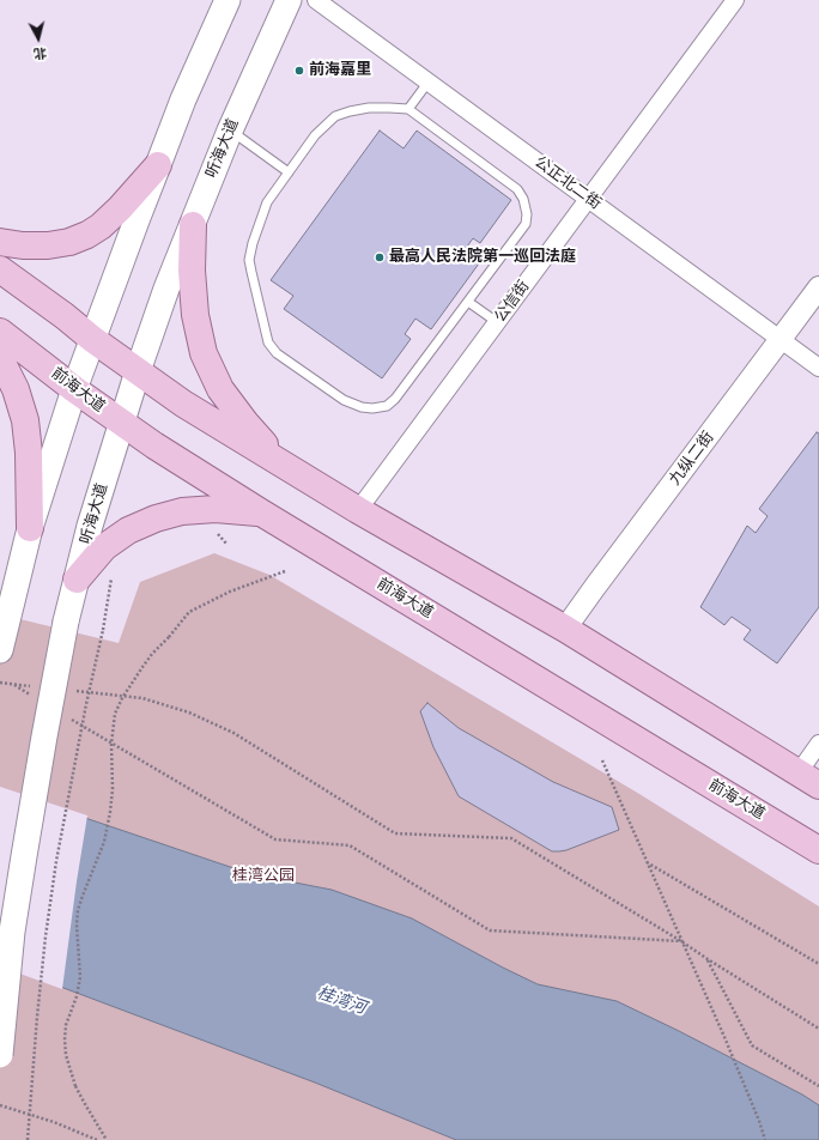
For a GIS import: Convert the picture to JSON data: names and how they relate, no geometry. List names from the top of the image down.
{
  "streets": {
    "main road": ["听海大道", "前海大道"],
    "street": ["公正北二街", "公信街", "九纵二街"]
  },
  "crossings": [
    ["听海大道", "前海大道"],
    ["公正北二街", "公信街"],
    ["公正北二街", "九纵二街"]
  ],
  "water": ["桂湾河"],
  "parks": ["桂湾公园"],
  "places": ["前海嘉里", "最高人民法院第一巡回法庭"],
  "north": "bottom"
}
